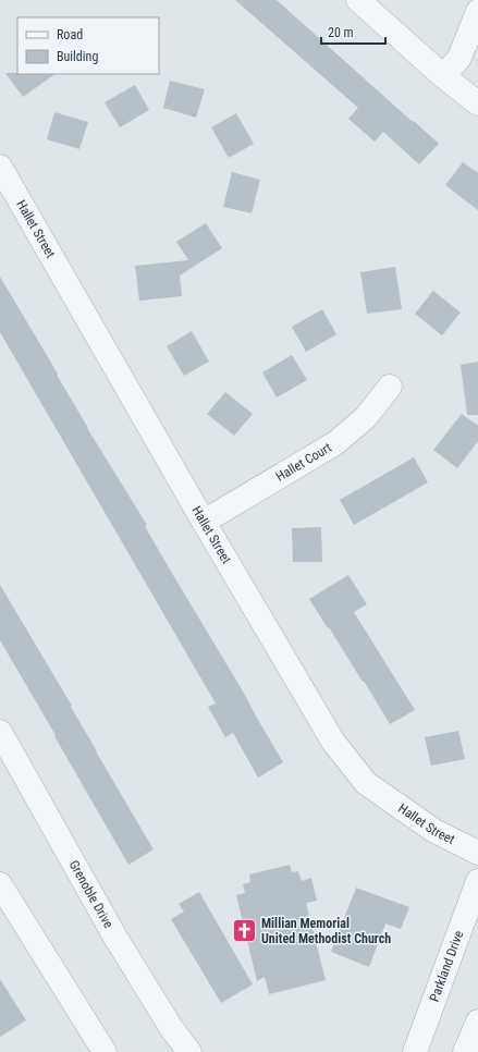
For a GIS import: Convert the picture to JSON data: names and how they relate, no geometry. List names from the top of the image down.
{
  "streets": {
    "street": [
      "Hallet Street",
      "Hallet Court",
      "Grenoble Drive",
      "Parkland Drive"
    ]
  },
  "crossings": [
    ["Hallet Street", "Hallet Court"]
  ],
  "places": {
    "church": ["Millian Memorial United Methodist Church"]
  },
  "legend": ["Road", "Building"],
  "scale_bar": "20 m"
}
